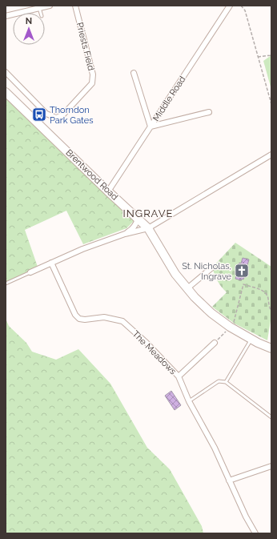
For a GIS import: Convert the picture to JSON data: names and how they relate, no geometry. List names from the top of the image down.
{
  "streets": {
    "main road": ["Brentwood Road"],
    "street": ["Priests Field", "Middle Road", "The Meadows"]
  },
  "crossings": [
    ["Middle Road", "Brentwood Road"]
  ],
  "districts": ["INGRAVE"],
  "places": {
    "bus stop": ["Thorndon Park Gates"],
    "church": ["St. Nicholas, Ingrave"]
  },
  "north": "top"
}
